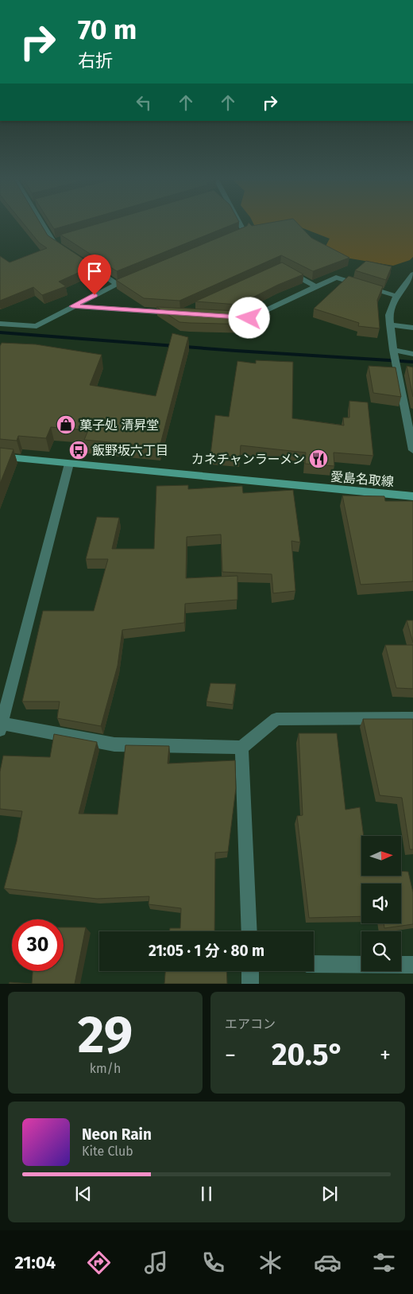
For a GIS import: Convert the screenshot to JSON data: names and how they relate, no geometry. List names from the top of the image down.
{
  "streets": {
    "main road": ["愛島名取線"]
  },
  "places": {
    "shop": ["菓子処 清昇堂"],
    "bus stop": ["飯野坂六丁目"],
    "restaurant": ["カネチャンラーメン"]
  },
  "north": "right",
  "page": {
    "turn": ["70 m", "右折"],
    "limit": "30",
    "trip": "21:05 · 1 分 · 80 m",
    "tile": [
      ["29", "km/h"],
      "エアコン"
    ],
    "heat": ["−", "20.5°", "+"],
    "song": ["Neon Rain", "Kite Club"],
    "tabs": "21:04"
  }
}
